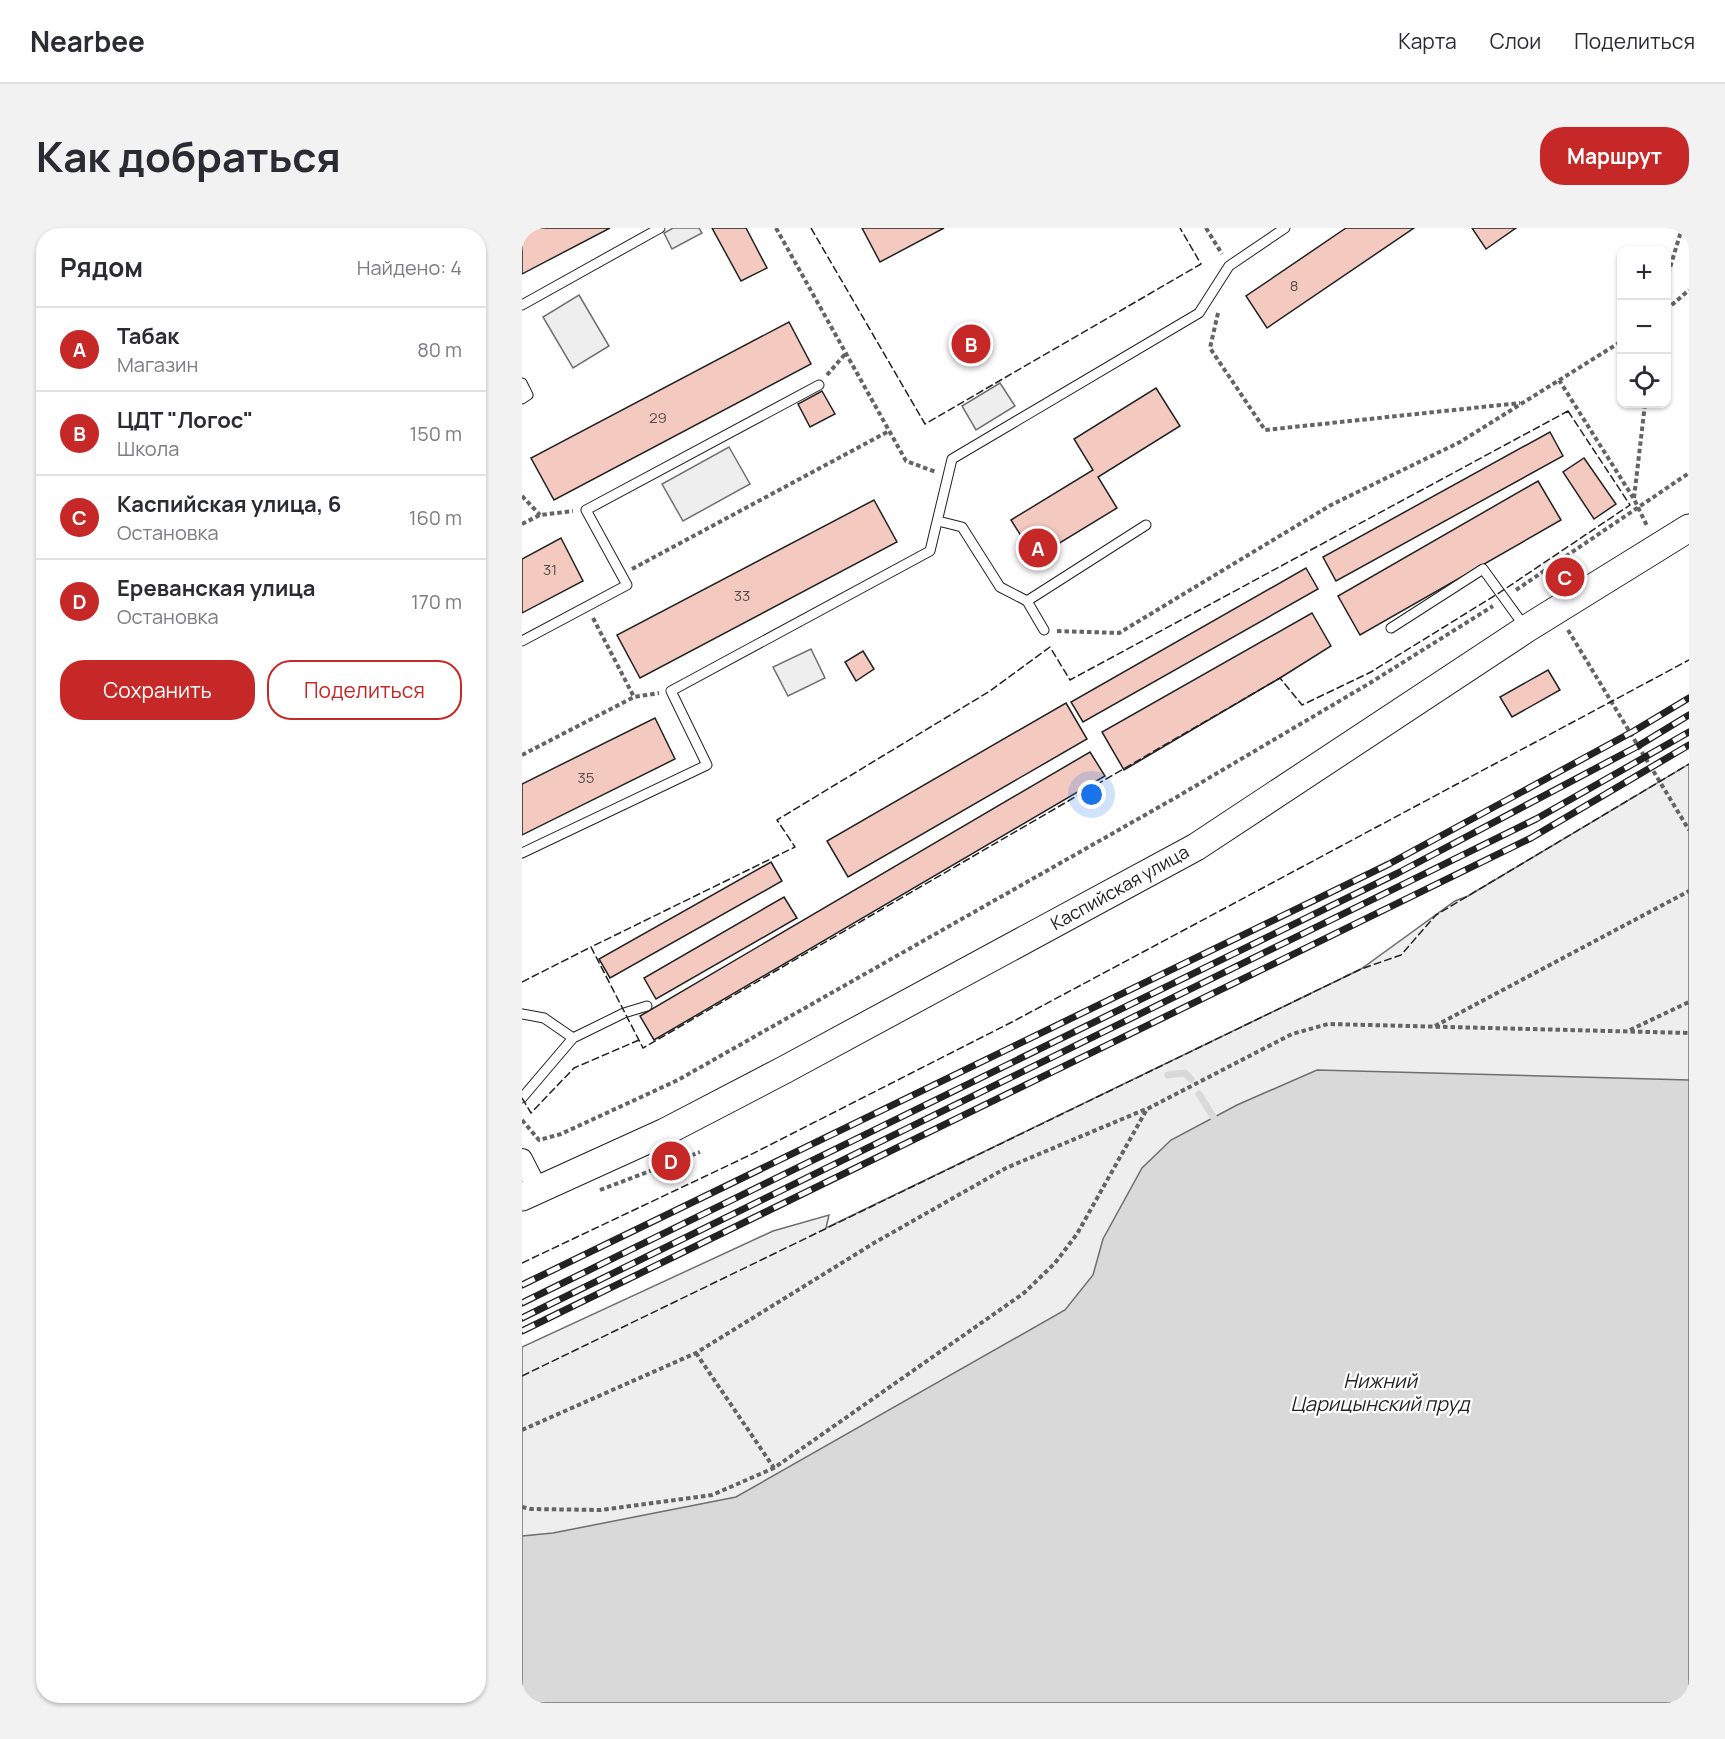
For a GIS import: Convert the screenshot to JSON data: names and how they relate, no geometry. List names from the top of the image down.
{
  "streets": {
    "main road": ["Каспийская улица"]
  },
  "water": ["Нижний Царицынский пруд"],
  "house_numbers": [
    "8",
    "29",
    "31",
    "33",
    "35"
  ],
  "page": {
    "header": "Nearbee",
    "nav": ["Карта", "Слои", "Поделиться"],
    "title": "Как добраться",
    "buttons": [
      "Маршрут",
      ["Сохранить", "Поделиться"]
    ],
    "heading": ["Рядом", "Найдено: 4"],
    "map_buttons": ["+", "−"],
    "list": [
      {
        "mark": "A",
        "name": "Табак",
        "note": "Магазин",
        "value": "80 m"
      },
      {
        "mark": "B",
        "name": "ЦДТ \"Логос\"",
        "note": "Школа",
        "value": "150 m"
      },
      {
        "mark": "C",
        "name": "Каспийская улица, 6",
        "note": "Остановка",
        "value": "160 m"
      },
      {
        "mark": "D",
        "name": "Ереванская улица",
        "note": "Остановка",
        "value": "170 m"
      }
    ],
    "pins": [
      "B",
      "A",
      "C",
      "D"
    ]
  }
}
